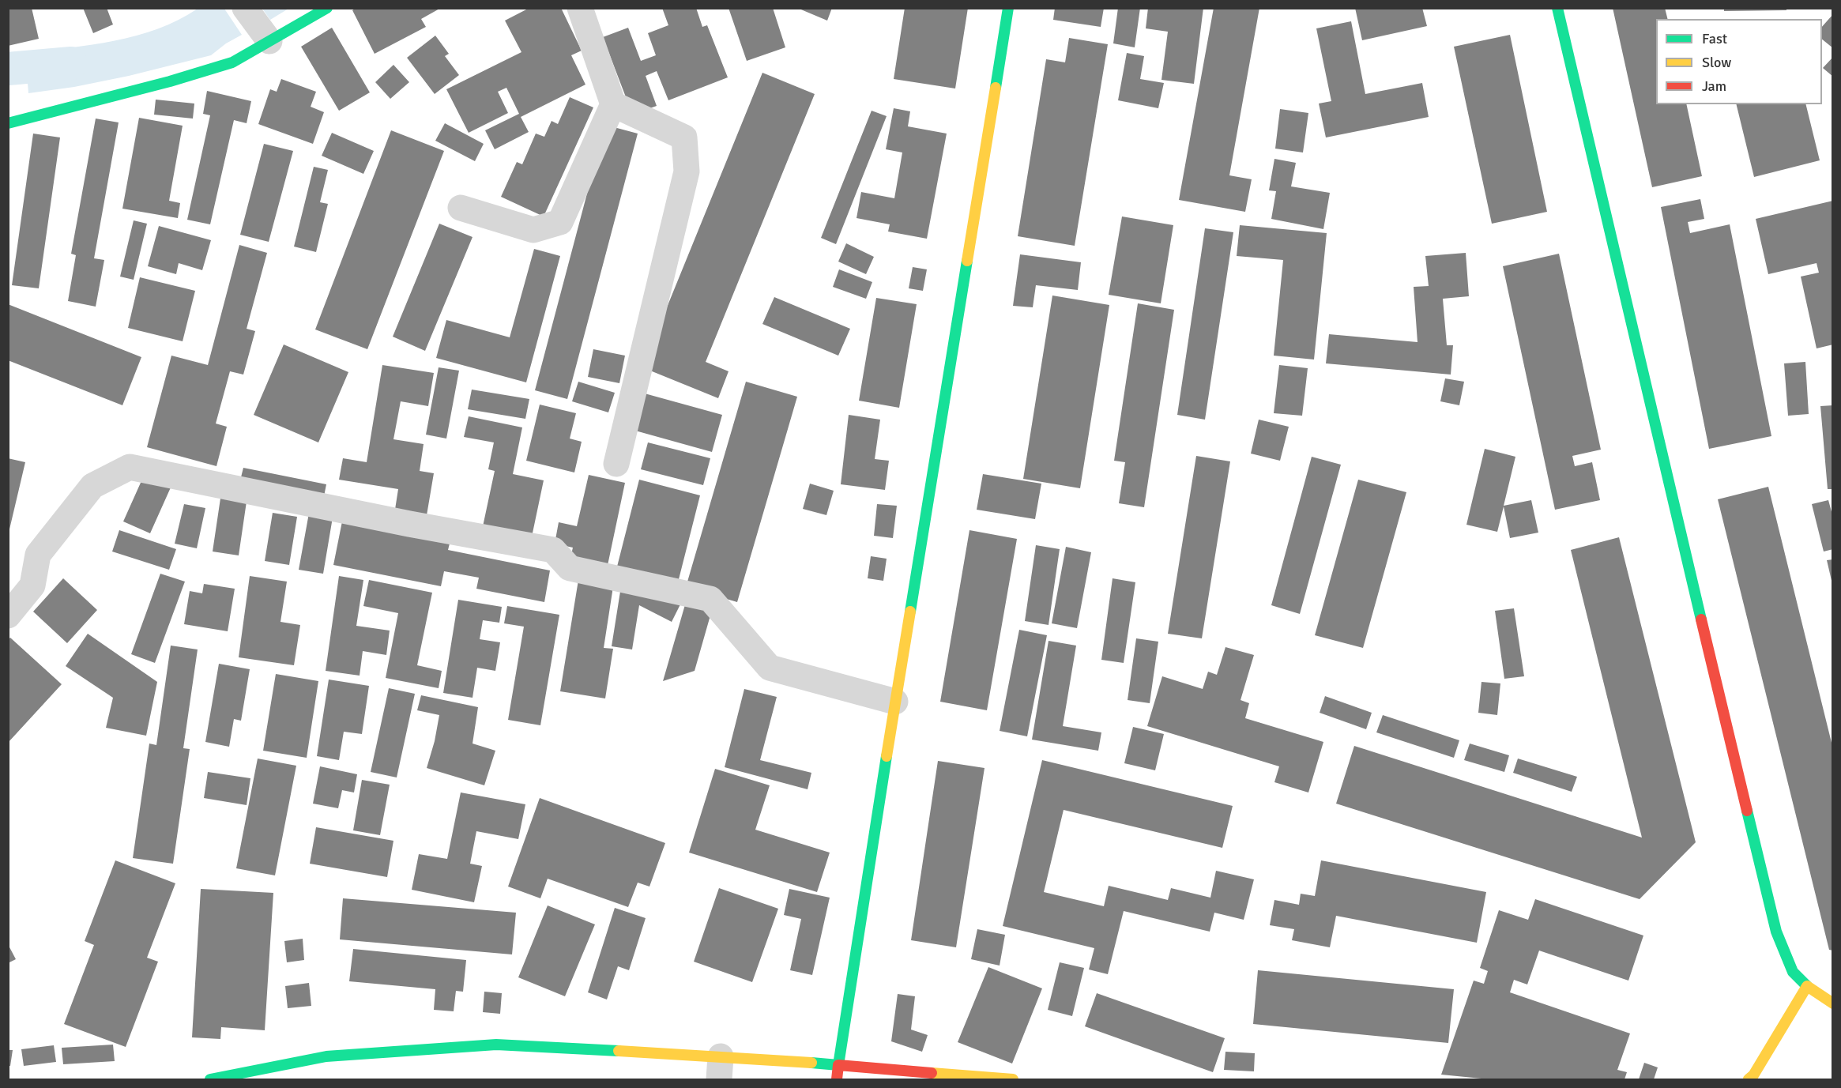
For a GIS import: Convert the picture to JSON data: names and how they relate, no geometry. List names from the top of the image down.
{
  "legend": ["Fast", "Slow", "Jam"]
}
